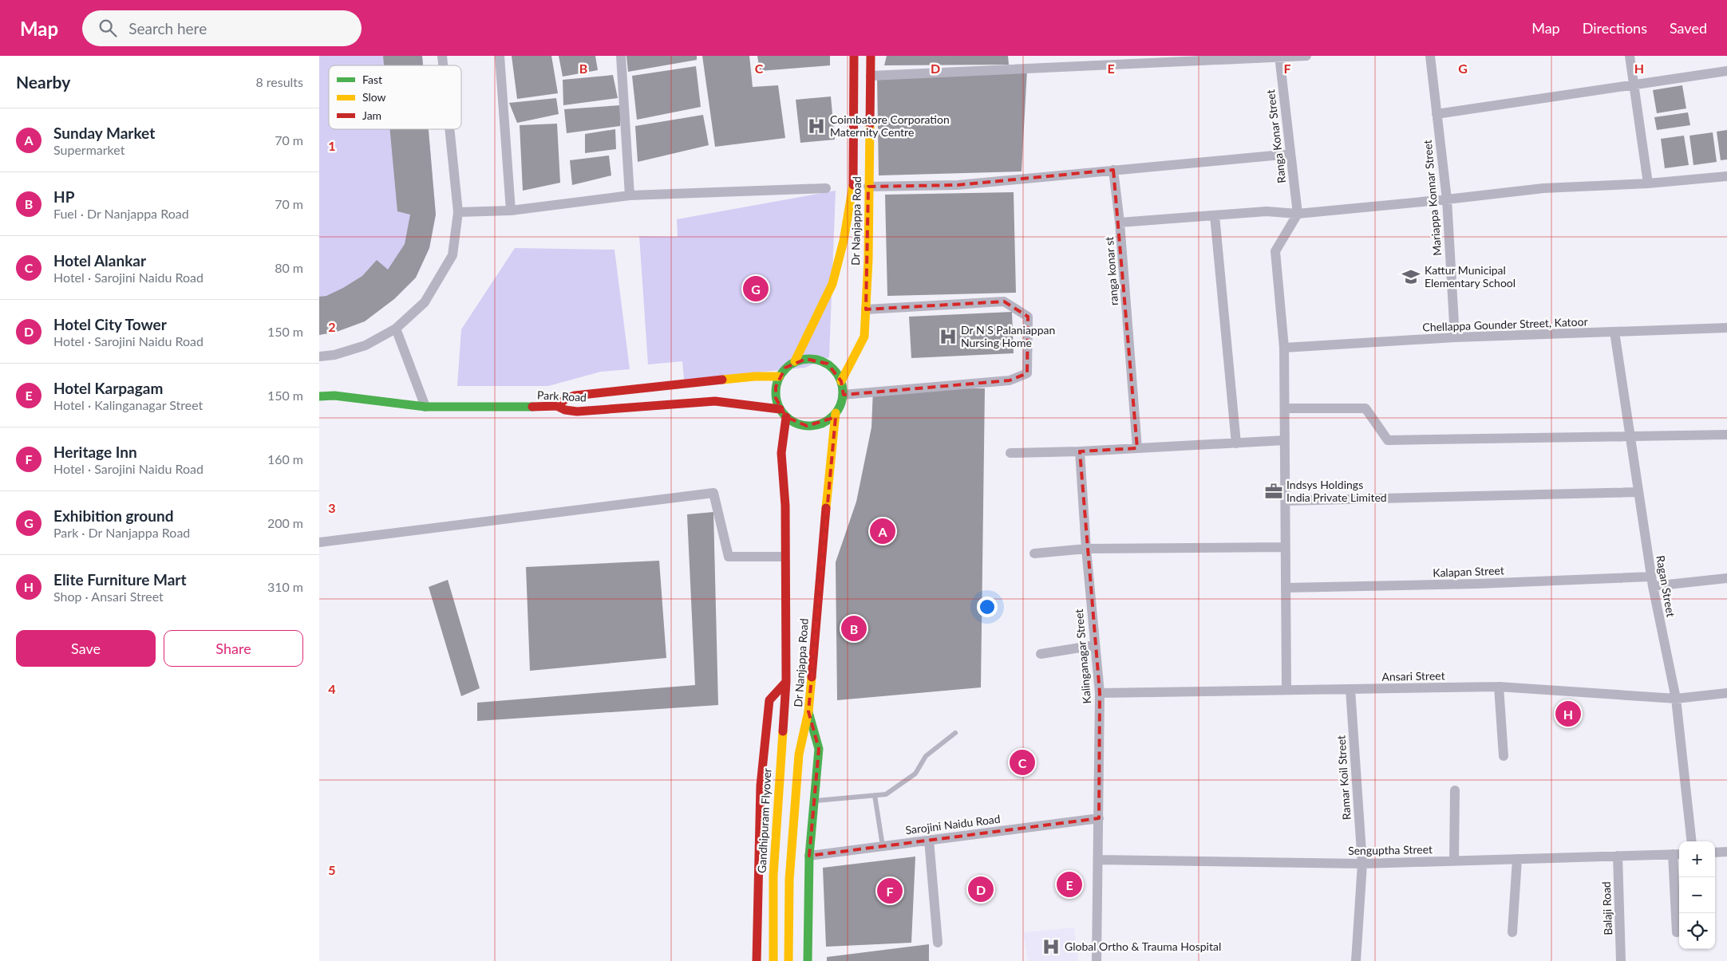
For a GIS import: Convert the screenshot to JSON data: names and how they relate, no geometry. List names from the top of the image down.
{
  "streets": {
    "main road": ["Dr Nanjappa Road", "Park Road", "Gandhipuram Flyover"],
    "street": [
      "Ranga Konar Street",
      "Mariappa Konnar Street",
      "ranga konar st",
      "Chellappa Gounder Street, Katoor",
      "Kalapan Street",
      "Ragan Street",
      "Kalinganagar Street",
      "Ansari Street",
      "Ramar Koil Street",
      "Sarojini Naidu Road",
      "Senguptha Street",
      "Balaji Road"
    ]
  },
  "crossings": [
    ["Ranga Konar Street", "ranga konar st"],
    ["Mariappa Konnar Street", "ranga konar st"],
    ["Mariappa Konnar Street", "Chellappa Gounder Street, Katoor"],
    ["Dr Nanjappa Road", "Park Road"],
    ["Dr Nanjappa Road", "Gandhipuram Flyover"],
    ["Dr Nanjappa Road", "Sarojini Naidu Road"],
    ["Chellappa Gounder Street, Katoor", "Ragan Street"],
    ["Kalapan Street", "Ragan Street"],
    ["Ragan Street", "Ansari Street"],
    ["Kalinganagar Street", "Ansari Street"],
    ["Kalinganagar Street", "Sarojini Naidu Road"],
    ["Kalinganagar Street", "Senguptha Street"],
    ["Ansari Street", "Ramar Koil Street"],
    ["Ramar Koil Street", "Senguptha Street"],
    ["Senguptha Street", "Balaji Road"]
  ],
  "places": {
    "hospital": ["Coimbatore Corporation Maternity Centre", "Dr N S Palaniappan Nursing Home", "Global Ortho & Trauma Hospital"],
    "school or university": ["Kattur Municipal Elementary School"],
    "office": ["Indsys Holdings India Private Limited"]
  },
  "legend": ["Fast", "Slow", "Jam"],
  "page": {
    "header": "Map",
    "search": "Search here",
    "nav": ["Map", "Directions", "Saved"],
    "heading": ["Nearby", "8 results"],
    "list": [
      {
        "mark": "A",
        "name": "Sunday Market",
        "note": "Supermarket",
        "value": "70 m"
      },
      {
        "mark": "B",
        "name": "HP",
        "note": "Fuel · Dr Nanjappa Road",
        "value": "70 m"
      },
      {
        "mark": "C",
        "name": "Hotel Alankar",
        "note": "Hotel · Sarojini Naidu Road",
        "value": "80 m"
      },
      {
        "mark": "D",
        "name": "Hotel City Tower",
        "note": "Hotel · Sarojini Naidu Road",
        "value": "150 m"
      },
      {
        "mark": "E",
        "name": "Hotel Karpagam",
        "note": "Hotel · Kalinganagar Street",
        "value": "150 m"
      },
      {
        "mark": "F",
        "name": "Heritage Inn",
        "note": "Hotel · Sarojini Naidu Road",
        "value": "160 m"
      },
      {
        "mark": "G",
        "name": "Exhibition ground",
        "note": "Park · Dr Nanjappa Road",
        "value": "200 m"
      },
      {
        "mark": "H",
        "name": "Elite Furniture Mart",
        "note": "Shop · Ansari Street",
        "value": "310 m"
      }
    ],
    "pins": [
      "G",
      "A",
      "B",
      "H",
      "C",
      "E",
      "D",
      "F"
    ],
    "buttons": ["Save", "Share"],
    "map_buttons": ["+", "−"]
  },
  "grid": {
    "columns": [
      "B",
      "C",
      "D",
      "E",
      "F",
      "G",
      "H"
    ],
    "rows": [
      "1",
      "2",
      "3",
      "4",
      "5"
    ]
  }
}
